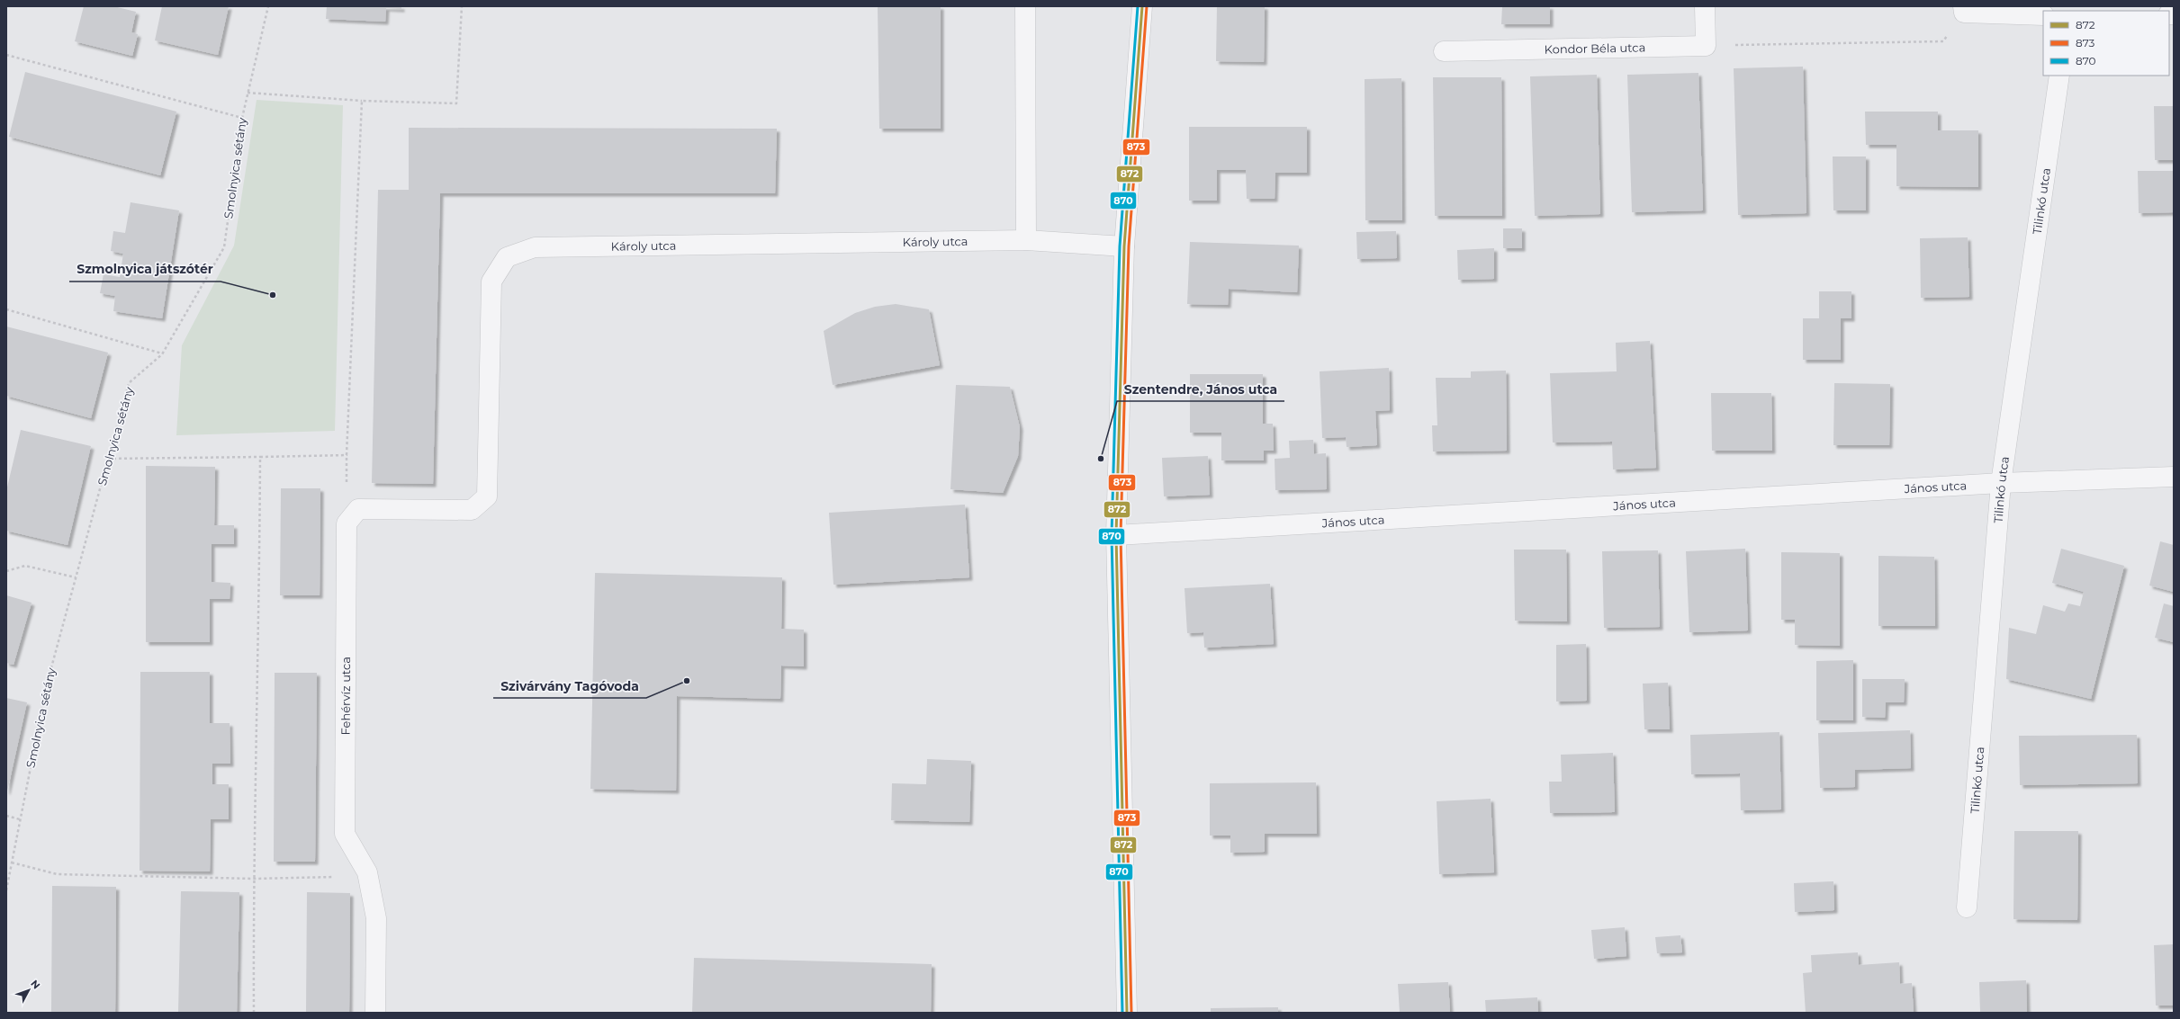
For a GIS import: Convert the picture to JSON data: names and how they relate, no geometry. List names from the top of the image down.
{
  "streets": {
    "street": [
      "Kondor Béla utca",
      "Tilinkó utca",
      "Károly utca",
      "János utca",
      "Fehérvíz utca"
    ],
    "path": ["Smolnyica sétány"]
  },
  "crossings": [
    ["Tilinkó utca", "János utca"],
    ["Károly utca", "Fehérvíz utca"]
  ],
  "places": ["Szmolnyica játszótér", "Szentendre, János utca", "Szivárvány Tagóvoda"],
  "lines": ["transit line 872", "transit line 873", "transit line 870"],
  "legend": ["872", "873", "870"],
  "north": "top right"
}
